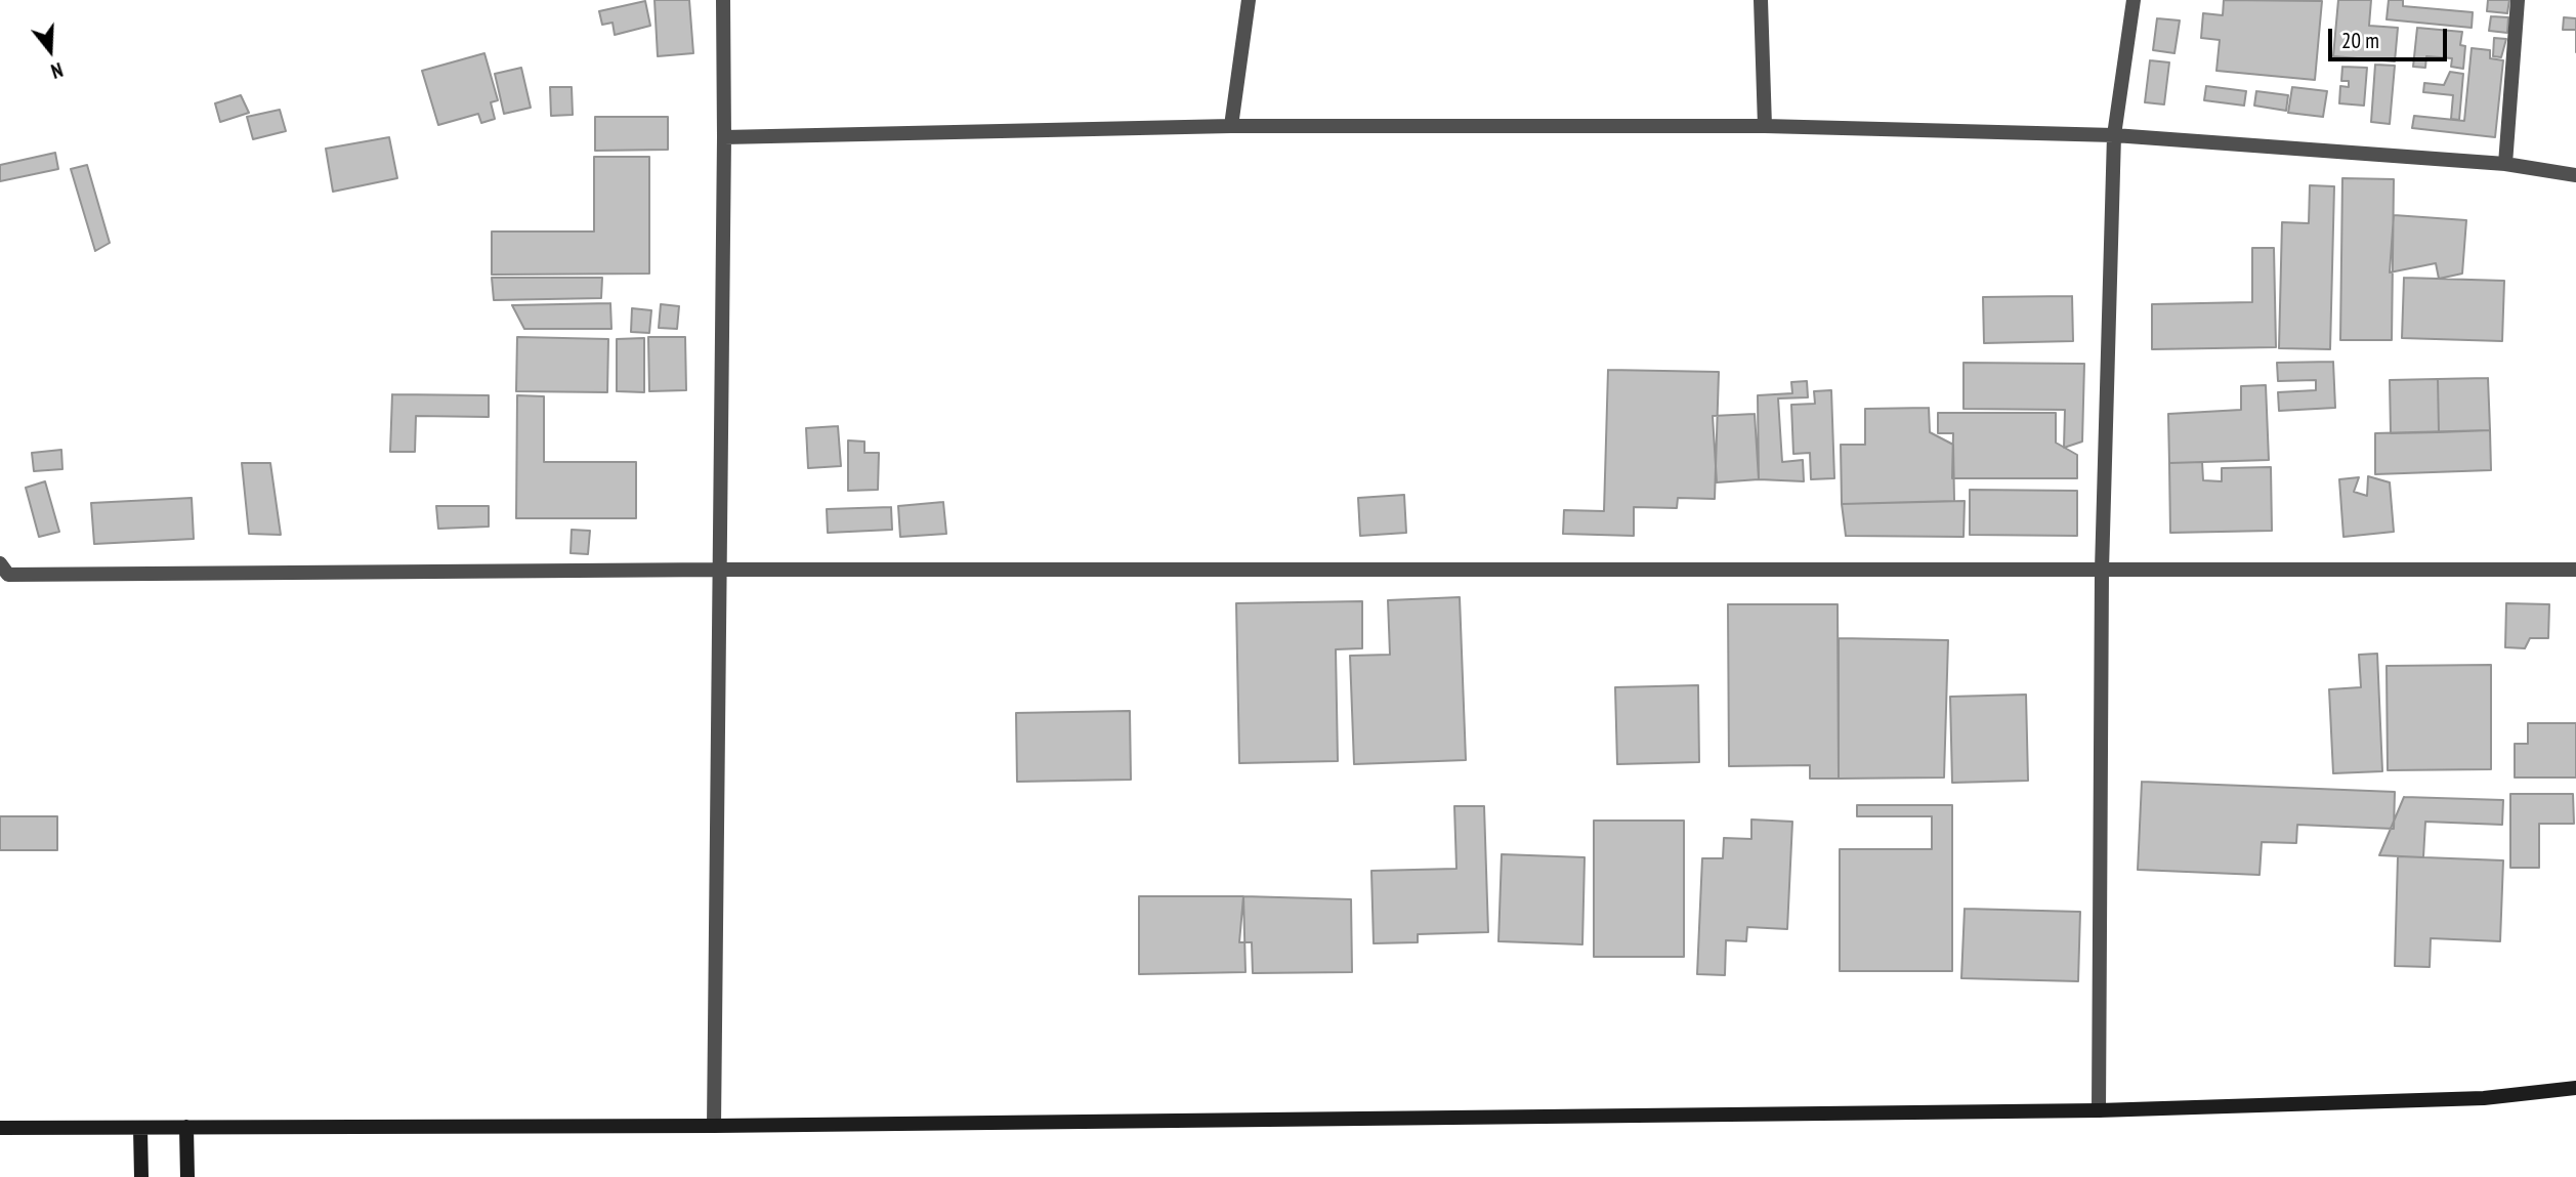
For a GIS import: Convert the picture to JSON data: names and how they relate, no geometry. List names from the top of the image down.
{
  "scale_bar": "20 m",
  "north": "bottom"
}
